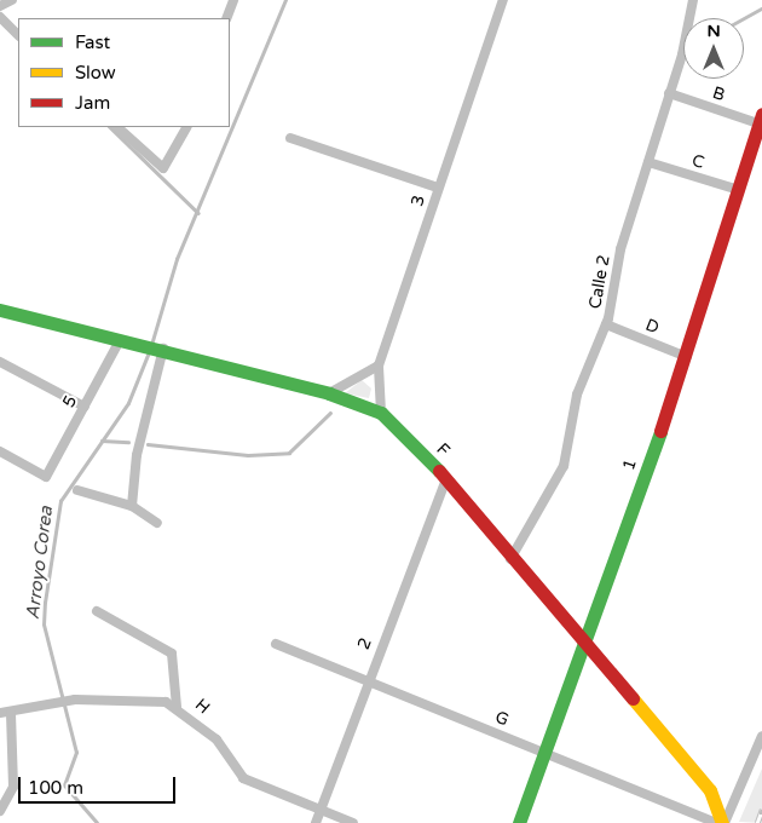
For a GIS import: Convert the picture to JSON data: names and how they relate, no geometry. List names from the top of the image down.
{
  "streets": {
    "street": [
      "B",
      "C",
      "3",
      "Calle 2",
      "D",
      "5",
      "F",
      "1",
      "2",
      "H",
      "G"
    ]
  },
  "crossings": [
    ["B", "Calle 2"],
    ["B", "1"],
    ["C", "Calle 2"],
    ["C", "1"],
    ["3", "F"],
    ["Calle 2", "D"],
    ["Calle 2", "F"],
    ["D", "1"],
    ["5", "F"],
    ["F", "1"],
    ["F", "2"],
    ["1", "G"],
    ["2", "H"],
    ["2", "G"]
  ],
  "water": ["Arroyo Corea"],
  "legend": ["Fast", "Slow", "Jam"],
  "scale_bar": "100 m",
  "north": "top"
}
